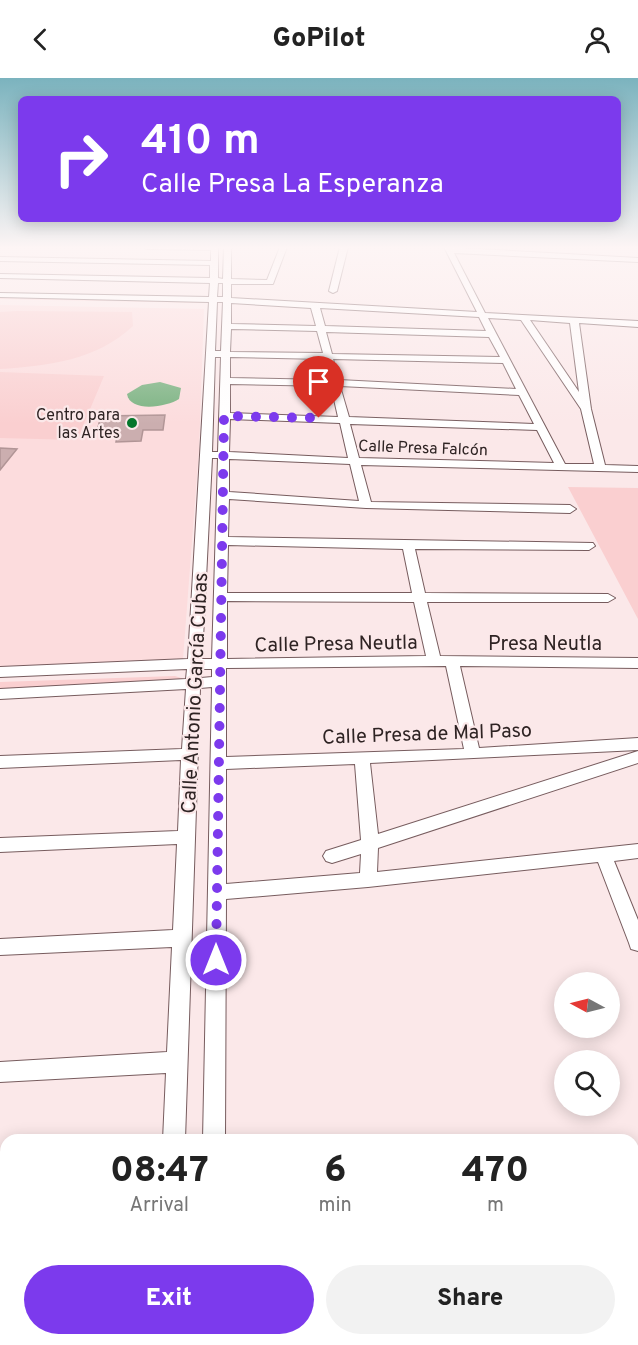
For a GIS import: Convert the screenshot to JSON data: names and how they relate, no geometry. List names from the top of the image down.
{
  "streets": {
    "street": [
      "Calle Presa Falcón",
      "Calle Presa Neutla",
      "Presa Neutla",
      "Calle Antonio García Cubas",
      "Calle Presa de Mal Paso"
    ]
  },
  "crossings": [
    ["Calle Presa Falcón", "Calle Antonio García Cubas"],
    ["Calle Presa Neutla", "Presa Neutla"],
    ["Calle Presa Neutla", "Calle Antonio García Cubas"],
    ["Calle Antonio García Cubas", "Calle Presa de Mal Paso"]
  ],
  "places": ["Centro para las Artes"],
  "north": "left",
  "page": {
    "header": "GoPilot",
    "turn": ["410 m", "Calle Presa La Esperanza"],
    "eta": [
      "08:47",
      "Arrival",
      "6",
      "min",
      "470",
      "m"
    ],
    "buttons": ["Exit", "Share"]
  }
}
